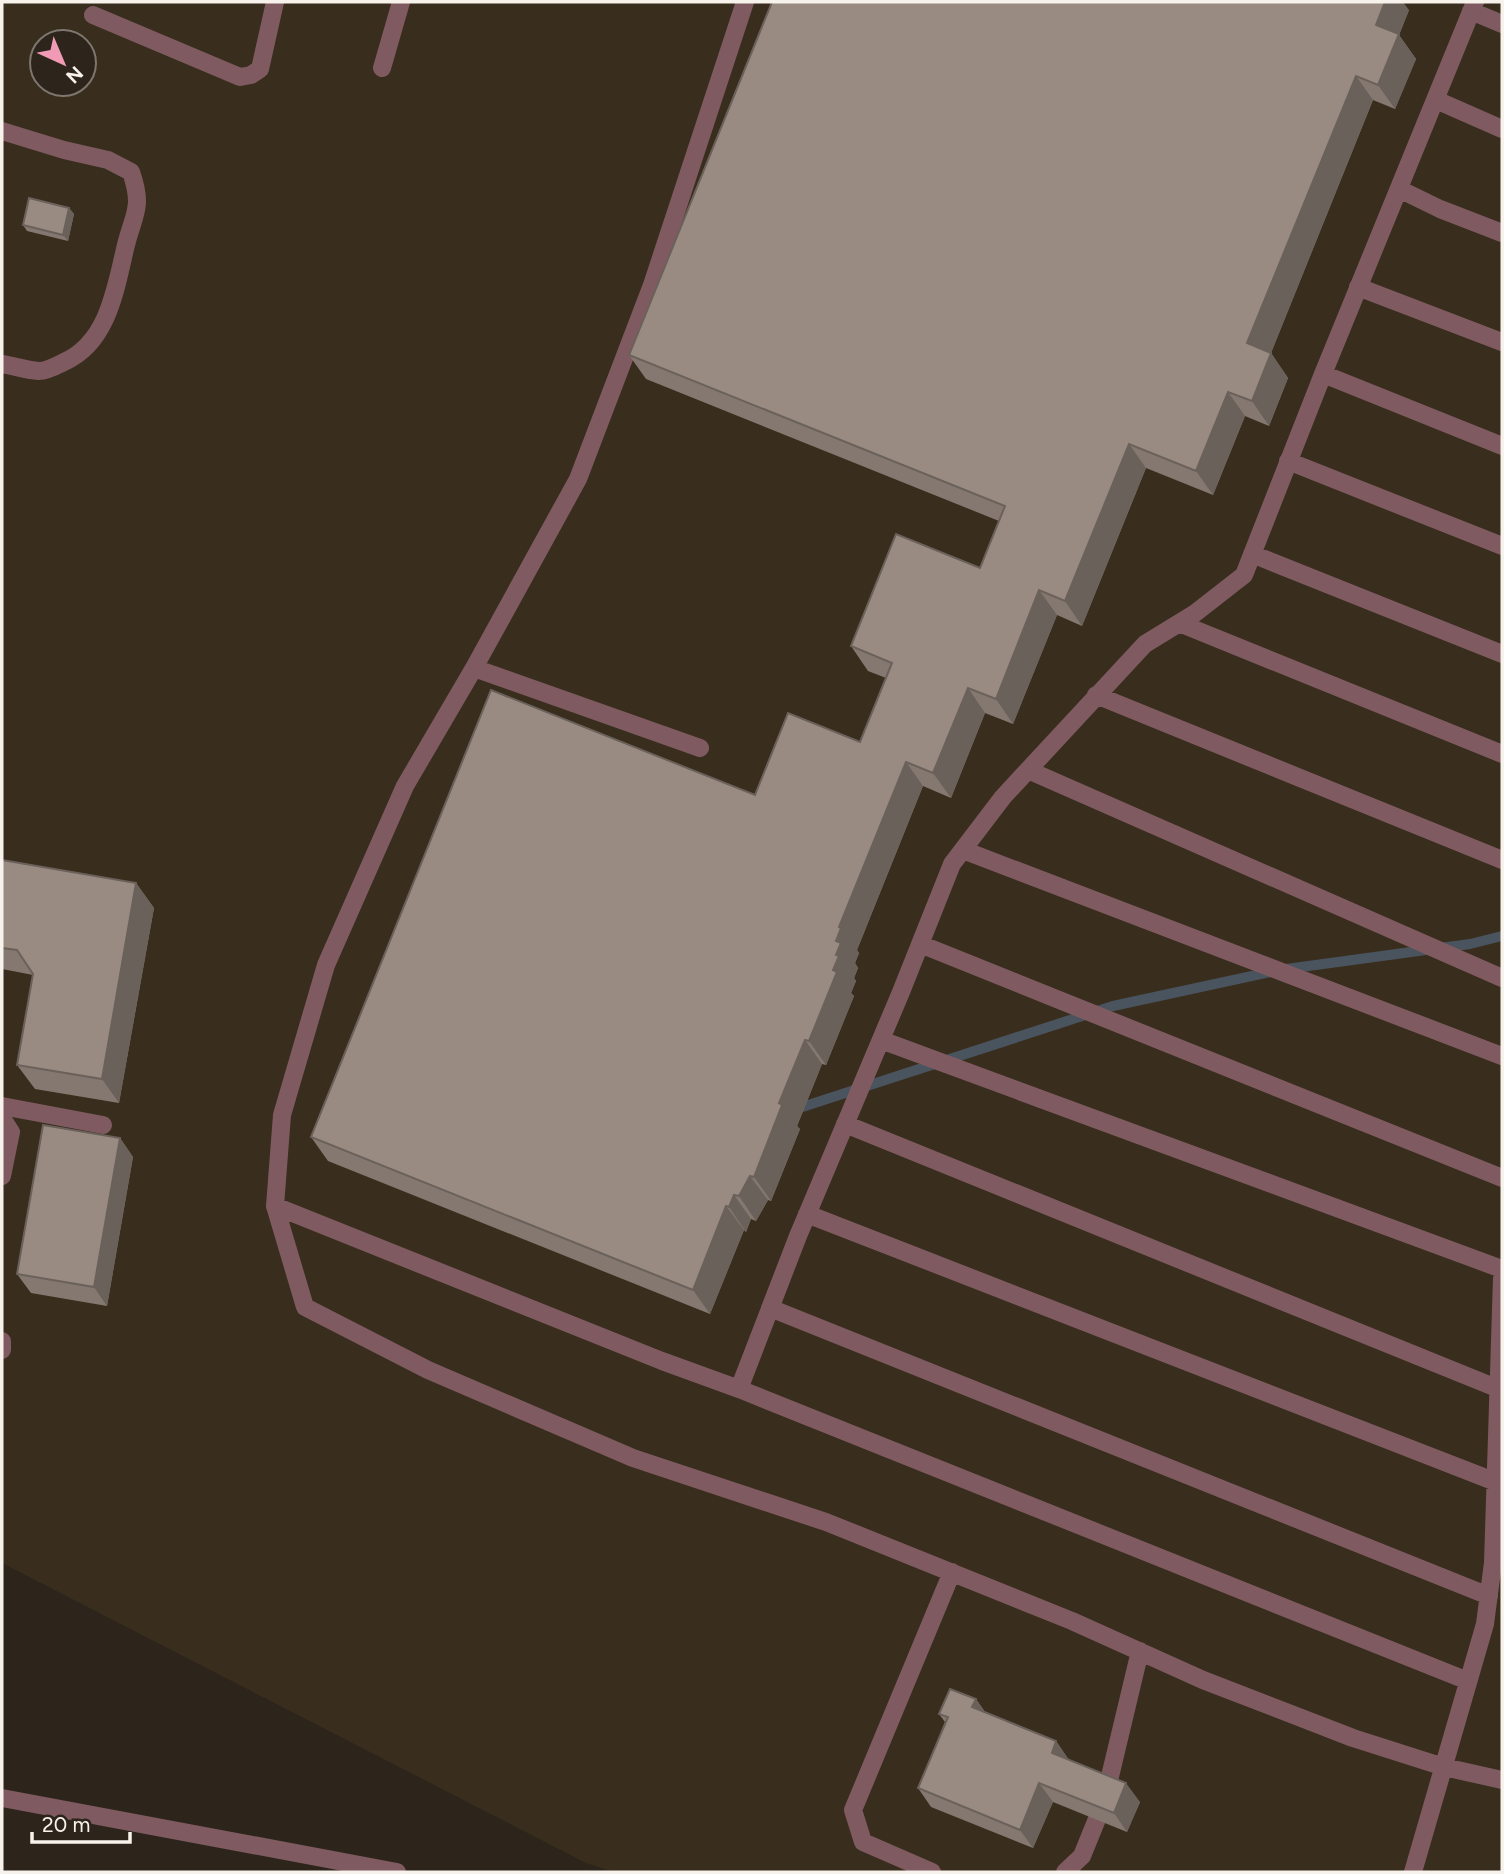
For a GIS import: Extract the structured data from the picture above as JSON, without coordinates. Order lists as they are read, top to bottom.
{
  "scale_bar": "20 m",
  "north": "bottom right"
}
